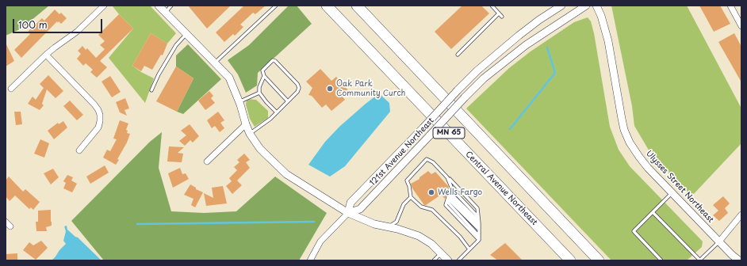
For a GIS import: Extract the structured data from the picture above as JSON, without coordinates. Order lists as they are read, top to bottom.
{
  "streets": {
    "highway": ["MN 65", "Central Avenue Northeast"],
    "street": ["121st Avenue Northeast", "Ulysses Street Northeast"]
  },
  "places": ["Oak Park Community Curch", "Wells Fargo"],
  "scale_bar": "100 m"
}
